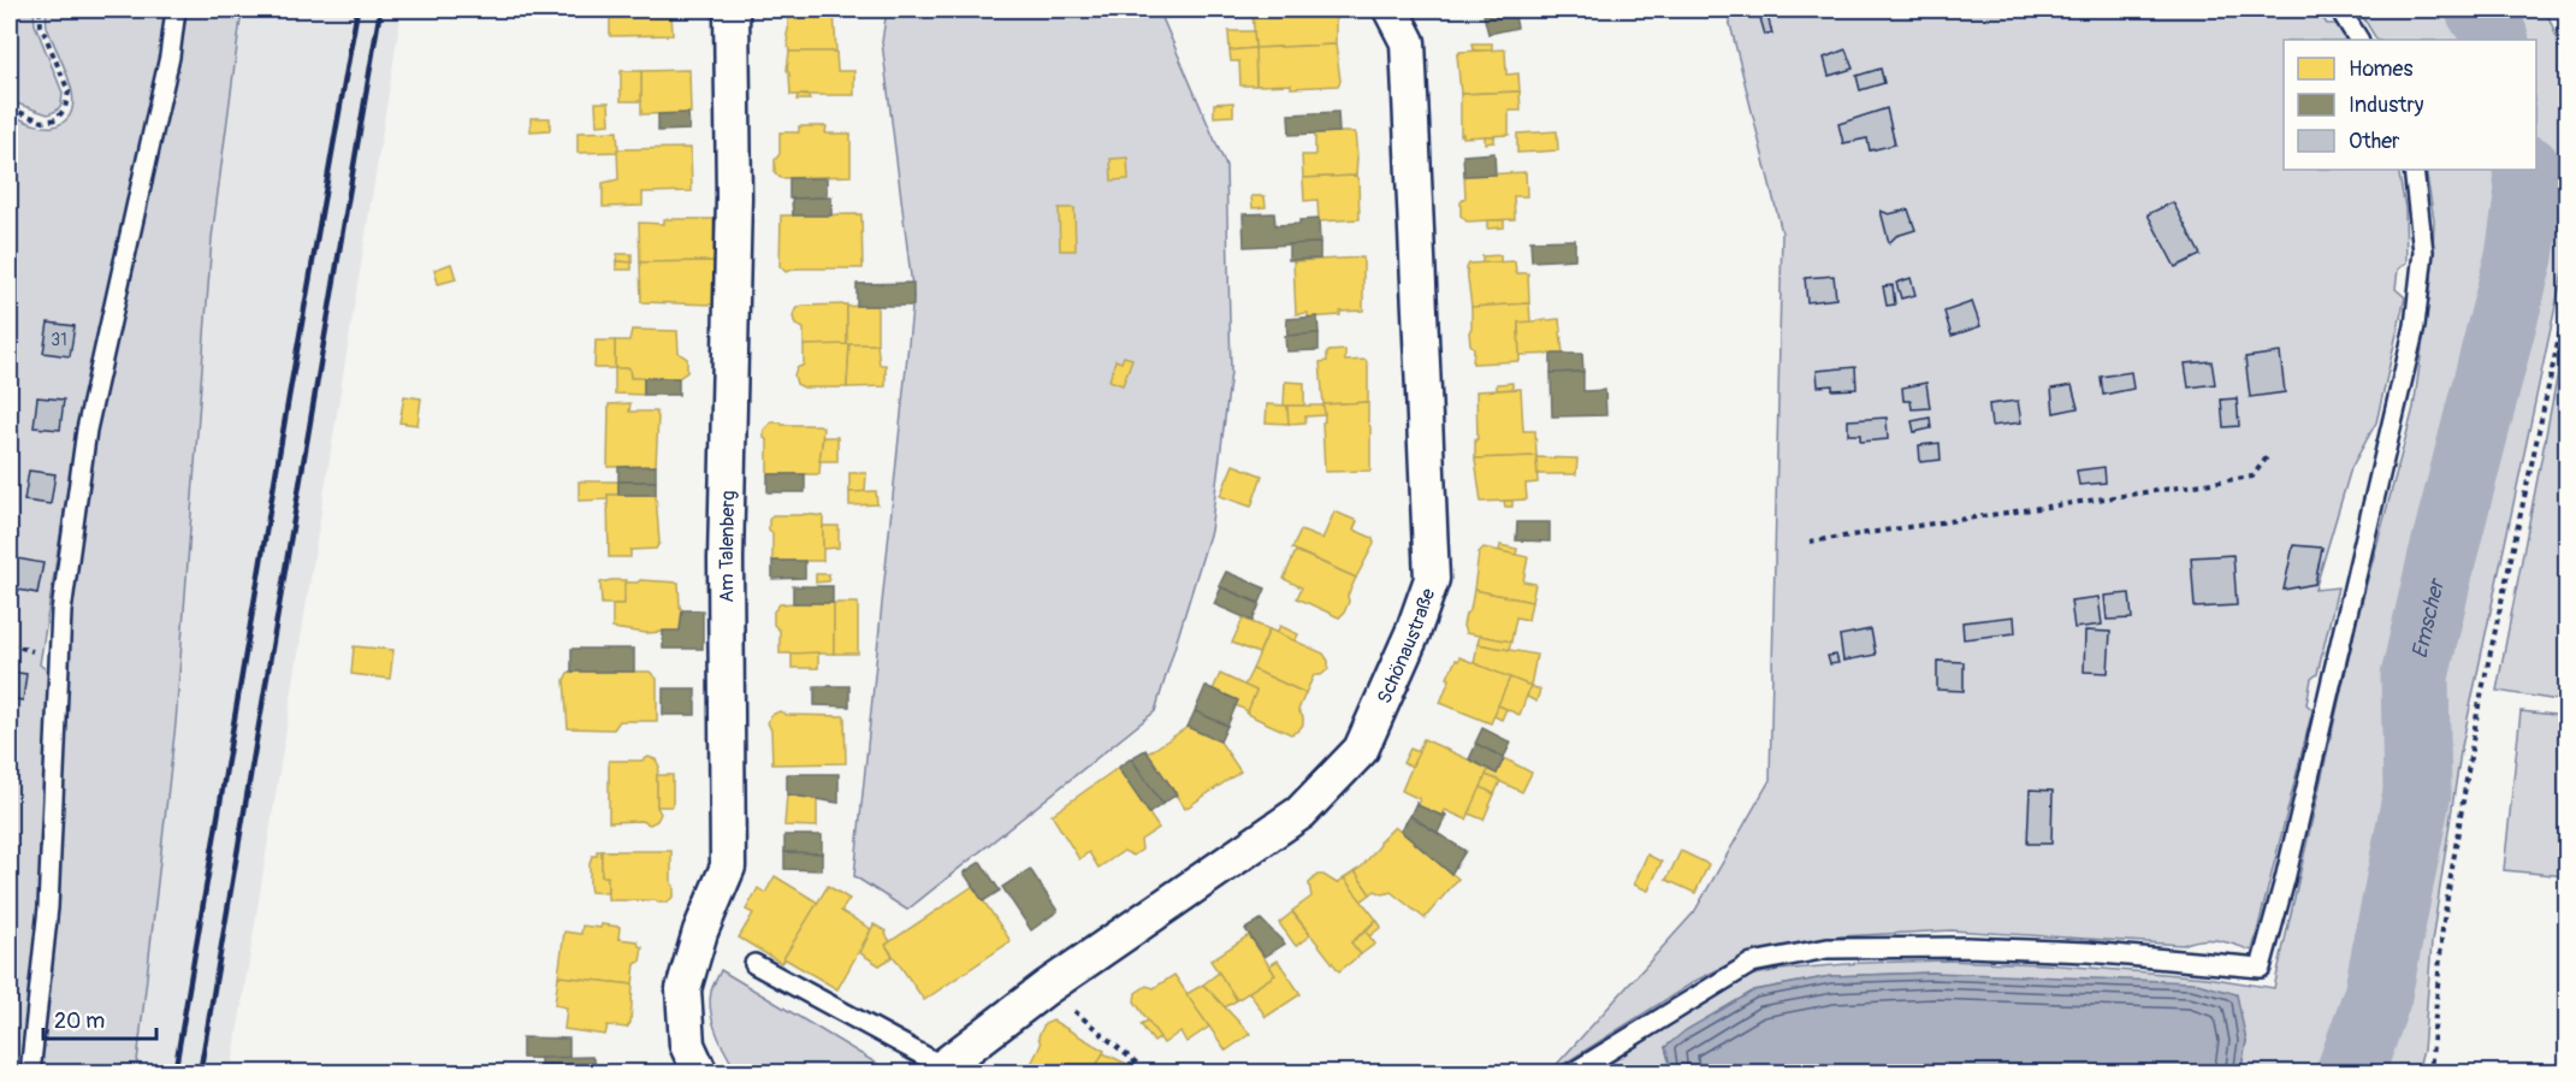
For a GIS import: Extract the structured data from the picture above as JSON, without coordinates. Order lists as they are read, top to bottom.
{
  "streets": {
    "street": ["Am Talenberg", "Schönaustraße"]
  },
  "water": ["Emscher"],
  "house_numbers": ["31"],
  "legend": ["Homes", "Industry", "Other"],
  "scale_bar": "20 m"
}
